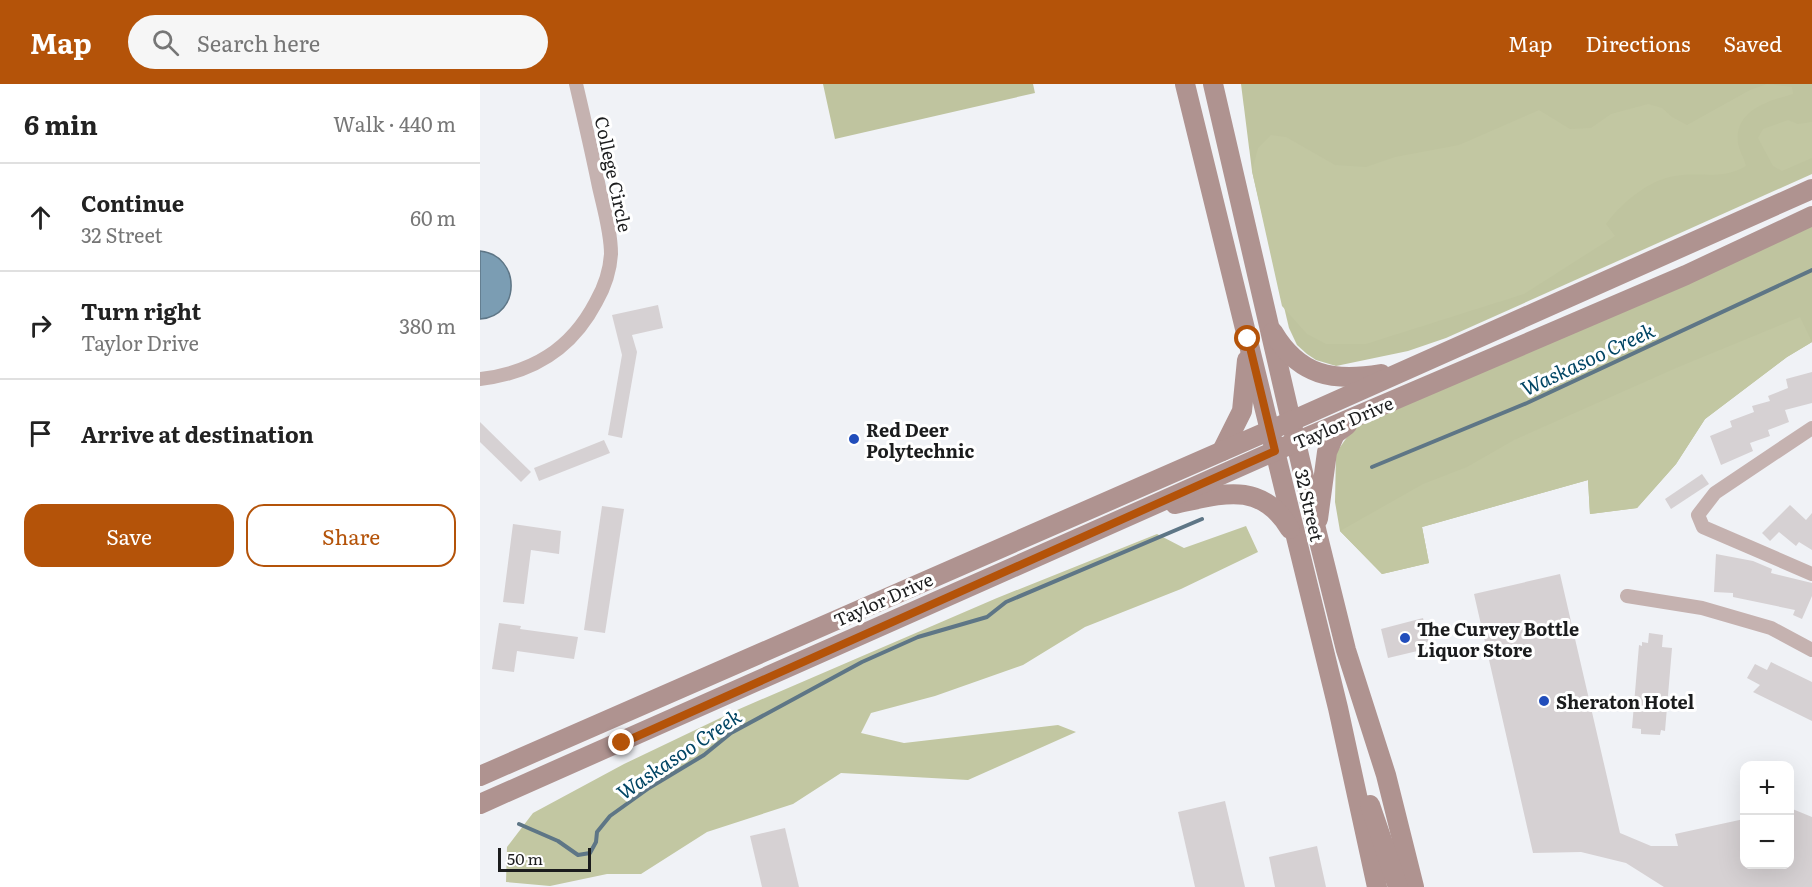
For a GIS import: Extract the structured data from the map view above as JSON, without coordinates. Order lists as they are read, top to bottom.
{
  "streets": {
    "main road": ["Taylor Drive", "32 Street"],
    "street": ["College Circle"]
  },
  "crossings": [
    ["Taylor Drive", "32 Street"]
  ],
  "water": ["Waskasoo Creek"],
  "places": ["Red Deer Polytechnic", "The Curvey Bottle Liquor Store", "Sheraton Hotel"],
  "scale_bar": "50 m",
  "page": {
    "header": "Map",
    "search": "Search here",
    "nav": ["Map", "Directions", "Saved"],
    "heading": ["6 min", "Walk · 440 m"],
    "list": [
      ["Continue", "32 Street", "60 m"],
      ["Turn right", "Taylor Drive", "380 m"],
      "Arrive at destination"
    ],
    "buttons": ["Save", "Share"],
    "map_buttons": ["+", "−"],
    "scale": "50 m"
  }
}
